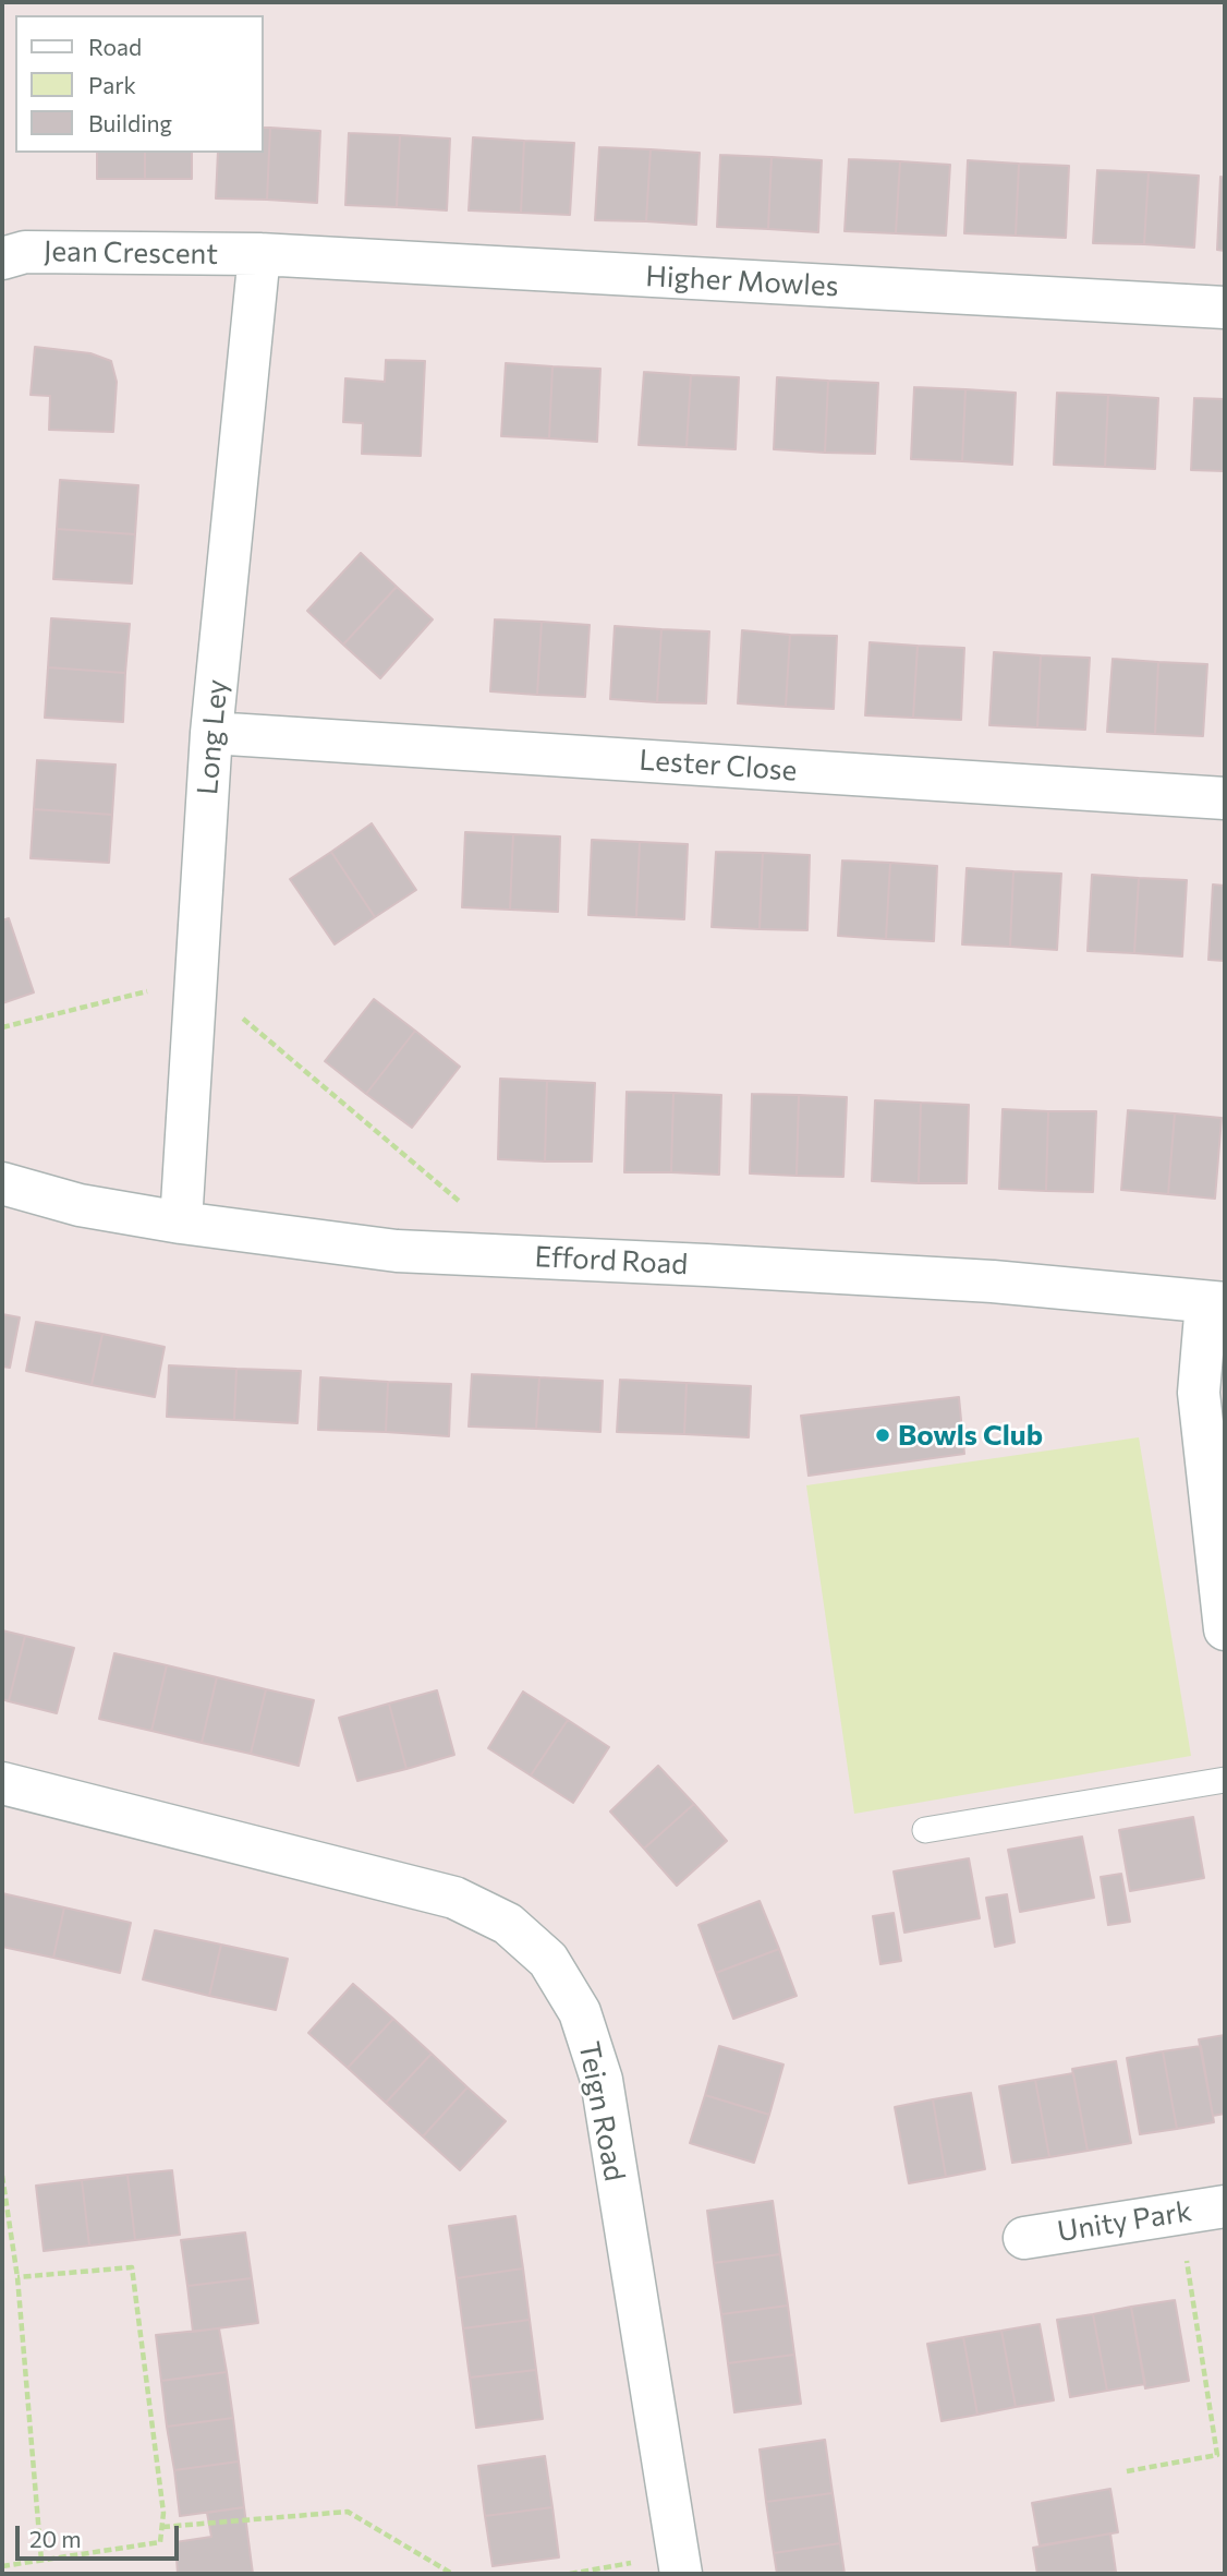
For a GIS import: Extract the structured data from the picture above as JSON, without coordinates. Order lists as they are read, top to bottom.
{
  "streets": {
    "street": [
      "Jean Crescent",
      "Higher Mowles",
      "Long Ley",
      "Lester Close",
      "Efford Road",
      "Teign Road",
      "Unity Park"
    ]
  },
  "crossings": [
    ["Jean Crescent", "Higher Mowles"],
    ["Jean Crescent", "Long Ley"],
    ["Higher Mowles", "Long Ley"],
    ["Long Ley", "Lester Close"],
    ["Long Ley", "Efford Road"]
  ],
  "places": ["Bowls Club"],
  "legend": ["Road", "Park", "Building"],
  "scale_bar": "20 m"
}
